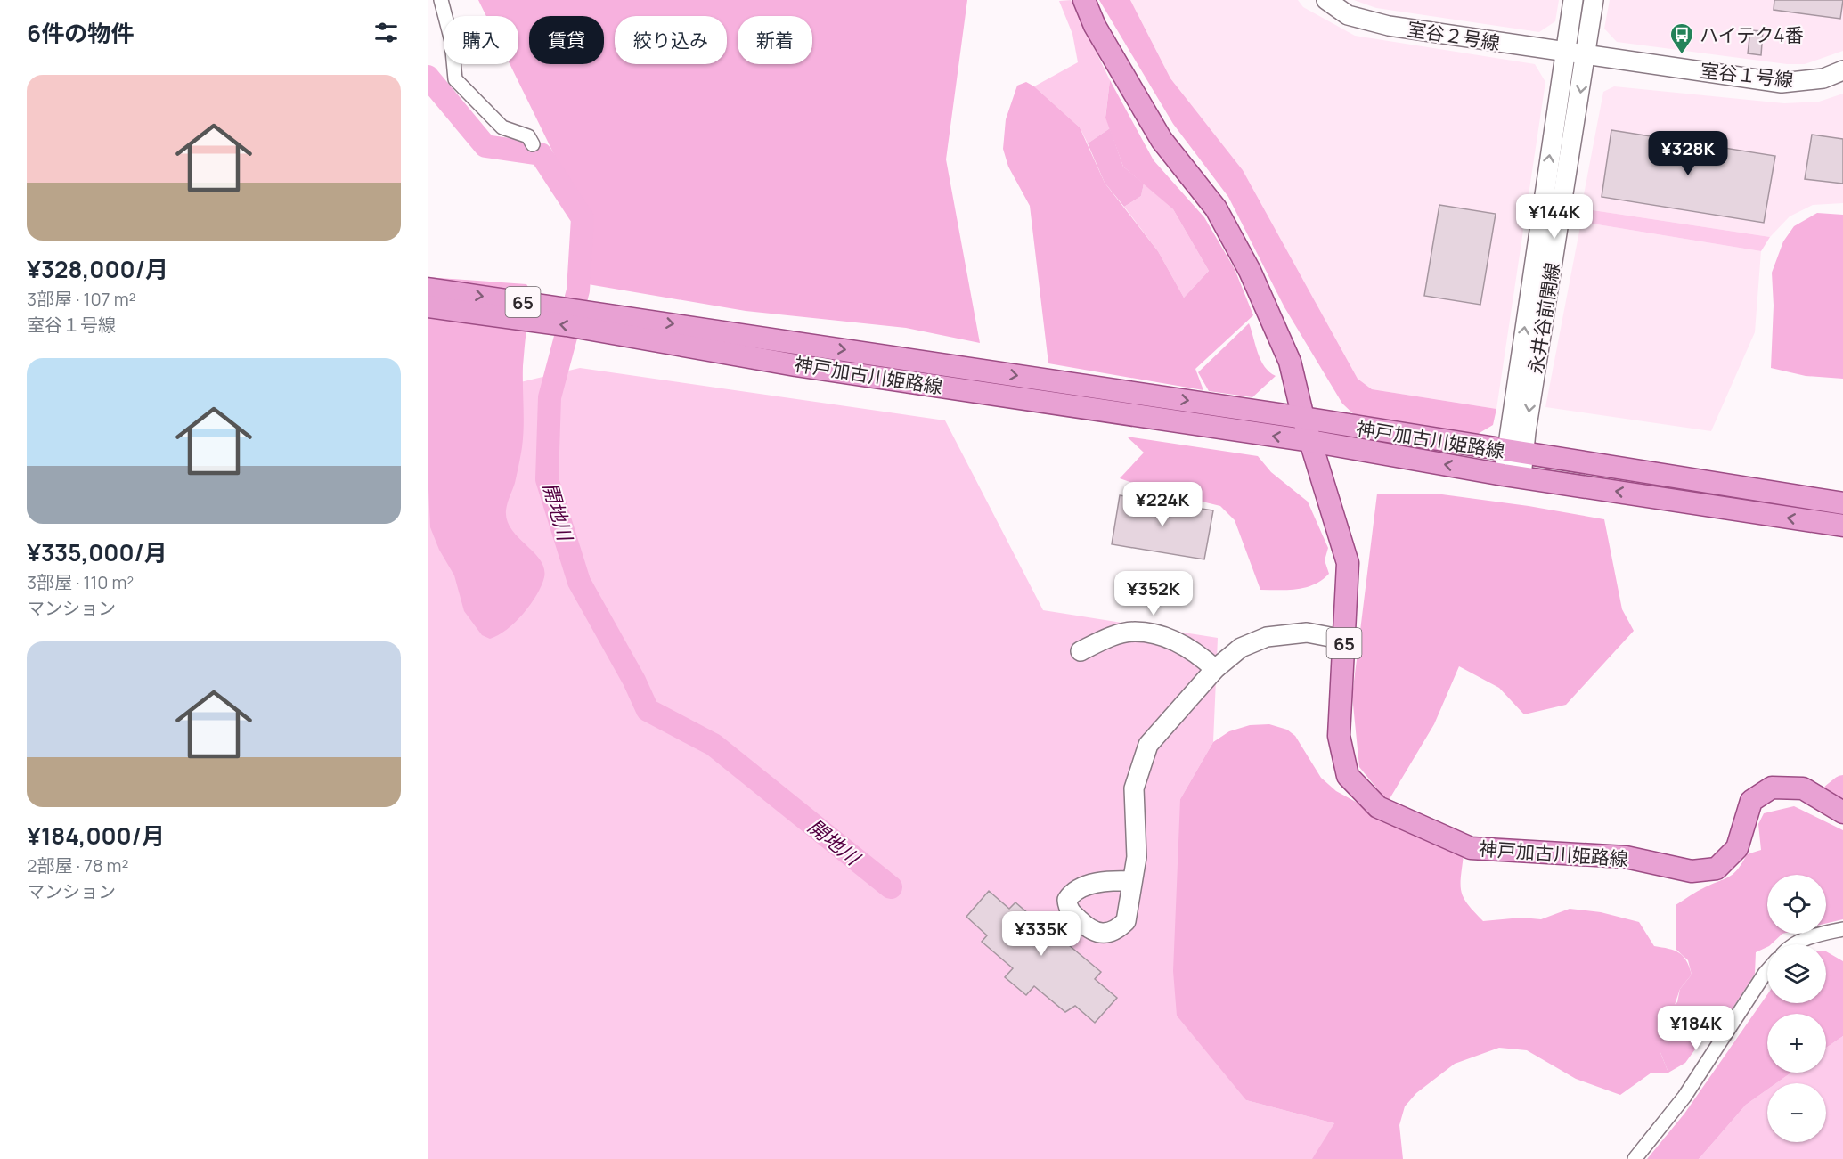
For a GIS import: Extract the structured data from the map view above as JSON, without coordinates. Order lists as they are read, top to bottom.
{
  "streets": {
    "main road": ["65", "神戸加古川姫路線"],
    "street": ["室谷２号線", "室谷１号線", "永井谷前開線"]
  },
  "crossings": [
    ["室谷２号線", "室谷１号線"],
    ["室谷２号線", "永井谷前開線"],
    ["室谷１号線", "永井谷前開線"],
    ["永井谷前開線", "神戸加古川姫路線"]
  ],
  "water": ["開地川"],
  "places": {
    "bus stop": ["ハイテク4番"]
  },
  "page": {
    "heading": "6件の物件",
    "chip": [
      "購入",
      "賃貸",
      "絞り込み",
      "新着"
    ],
    "list": [
      {
        "name": "¥328,000/月",
        "note": "3部屋 · 107 m² · 室谷１号線"
      },
      {
        "name": "¥335,000/月",
        "note": "3部屋 · 110 m² · マンション"
      },
      {
        "name": "¥184,000/月",
        "note": "2部屋 · 78 m² · マンション"
      }
    ],
    "price": [
      "¥328K",
      "¥144K",
      "¥224K",
      "¥352K",
      "¥335K",
      "¥184K"
    ],
    "map_buttons": ["+", "−"]
  }
}
